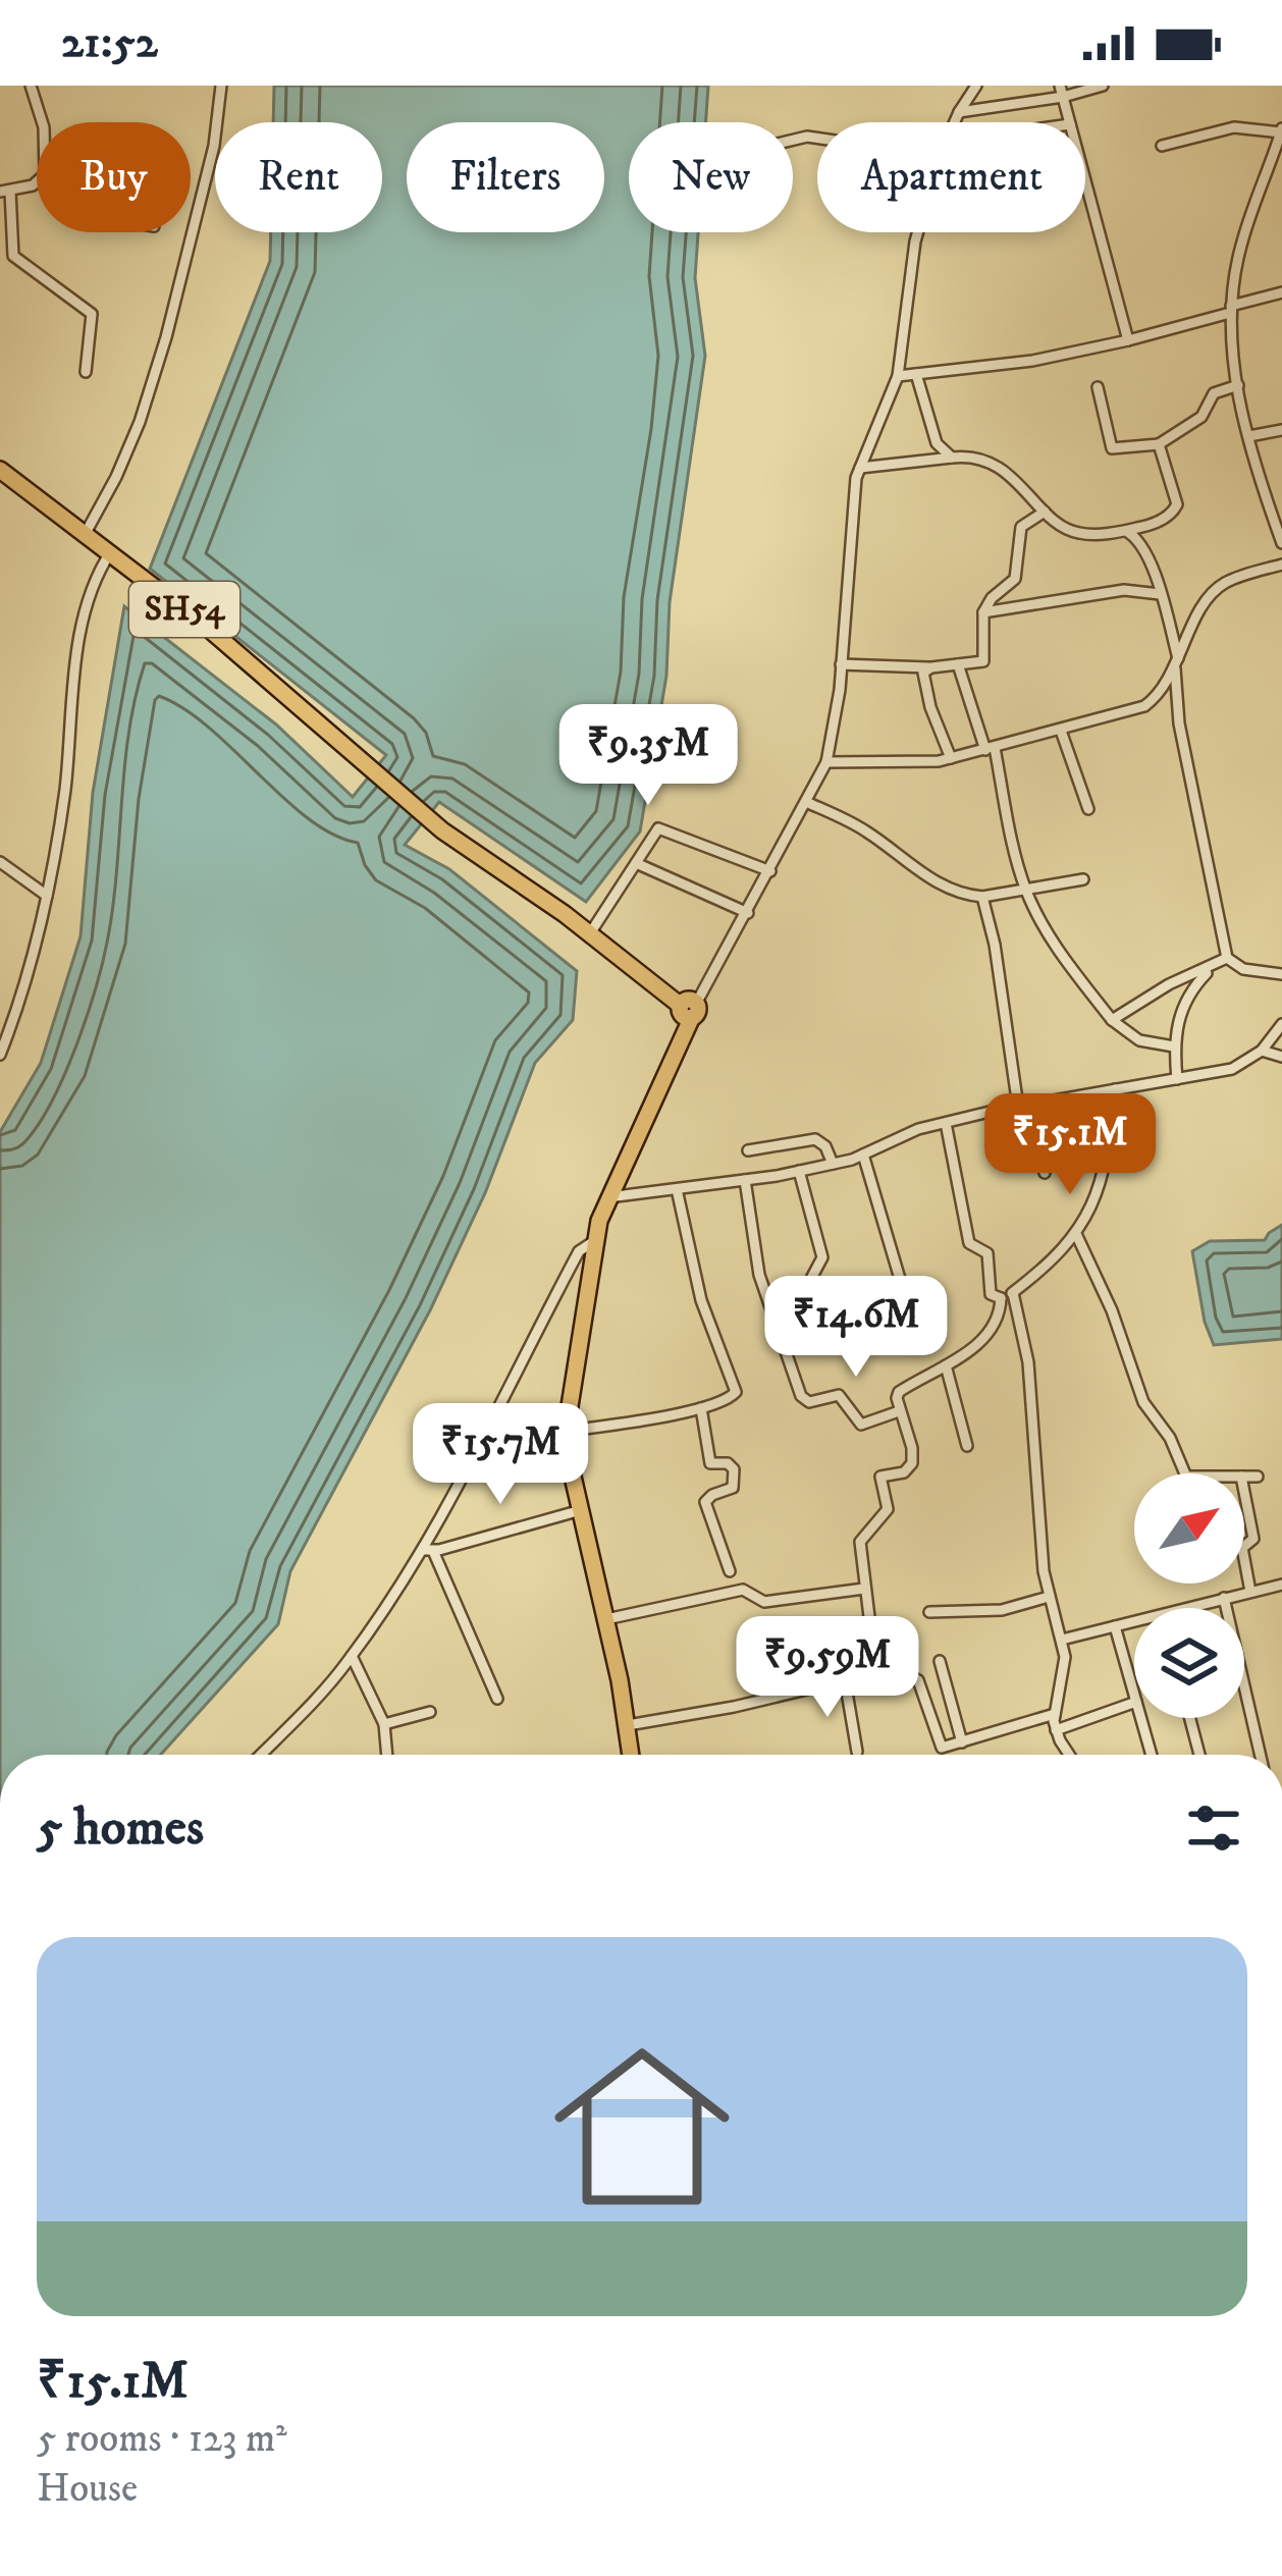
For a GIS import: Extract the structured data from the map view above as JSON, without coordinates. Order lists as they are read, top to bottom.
{
  "streets": {
    "main road": ["SH54"]
  },
  "north": "top right",
  "page": {
    "status": "21:52",
    "chip": [
      "Buy",
      "Rent",
      "Filters",
      "New",
      "Apartment"
    ],
    "price": [
      "₹9.35M",
      "₹15.1M",
      "₹14.6M",
      "₹15.7M",
      "₹9.59M"
    ],
    "heading": "5 homes",
    "list": [
      {
        "name": "₹15.1M",
        "note": "5 rooms · 123 m² · House"
      }
    ]
  }
}
